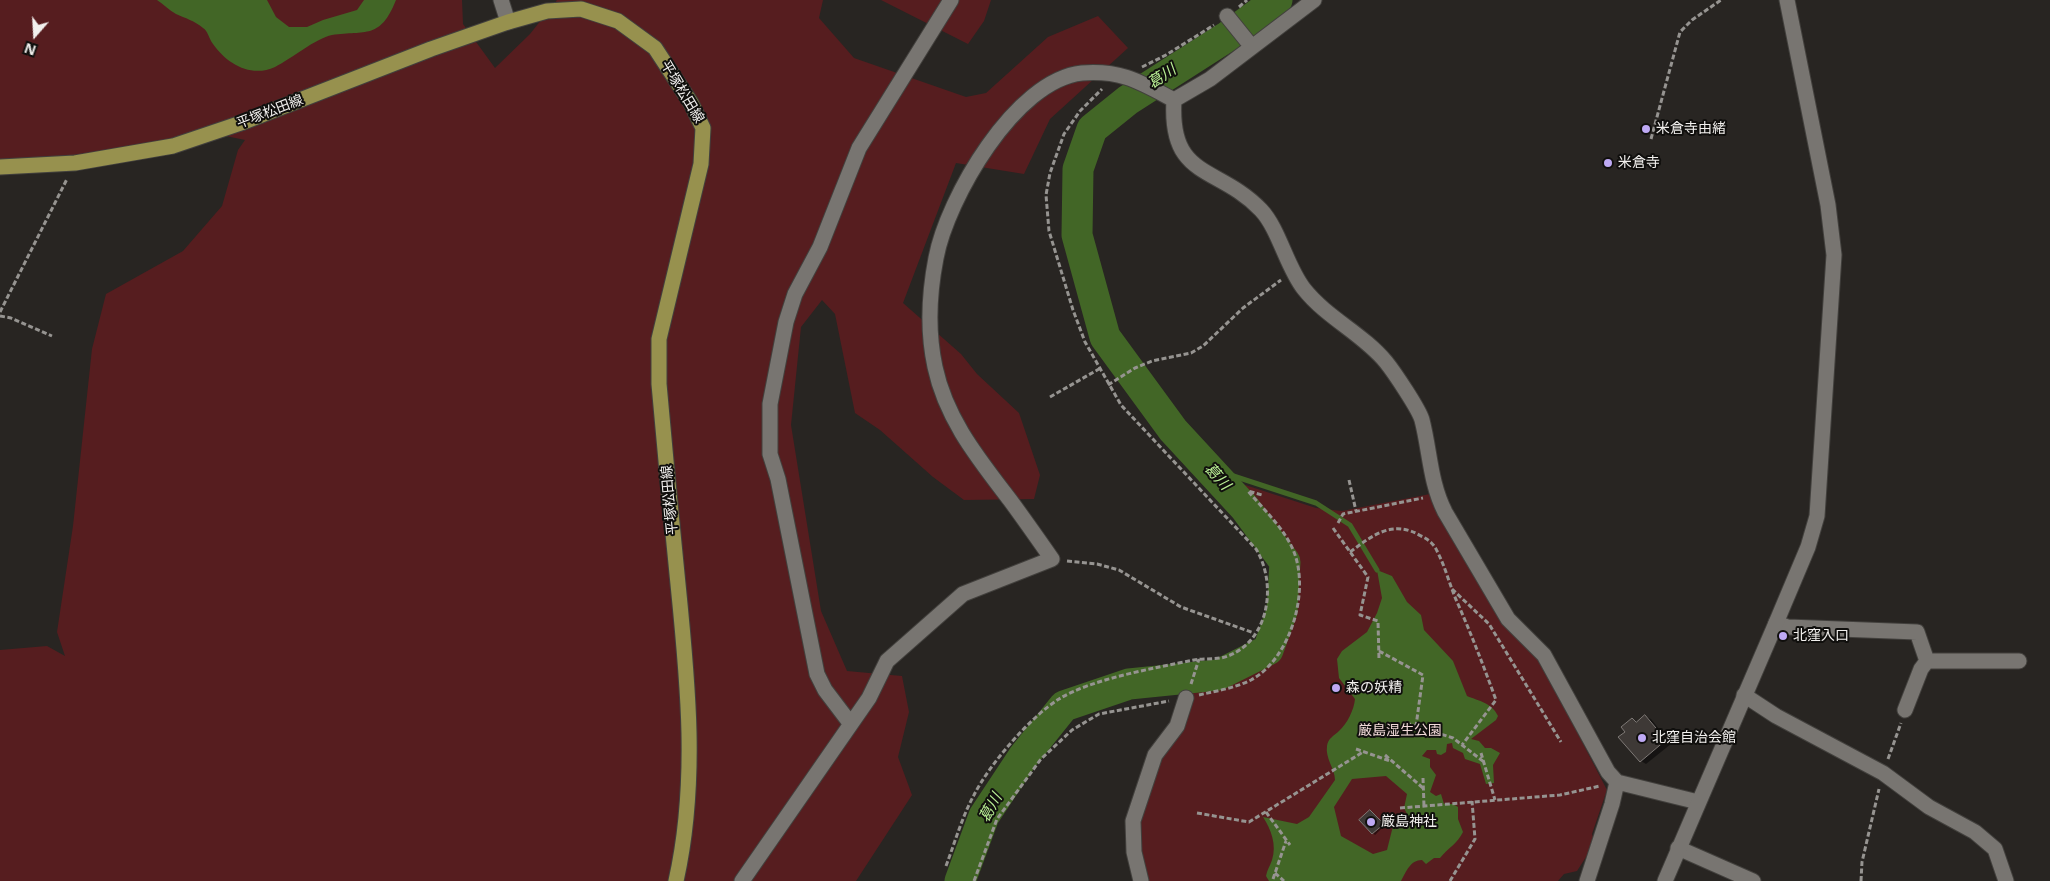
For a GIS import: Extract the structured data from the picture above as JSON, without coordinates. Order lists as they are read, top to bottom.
{
  "streets": {
    "main road": ["平塚松田線"]
  },
  "water": ["葛川"],
  "parks": ["厳島湿生公園"],
  "places": [
    "米倉寺由緒",
    "米倉寺",
    "北窪入口",
    "森の妖精",
    "北窪自治会館",
    "厳島神社"
  ],
  "north": "bottom"
}
